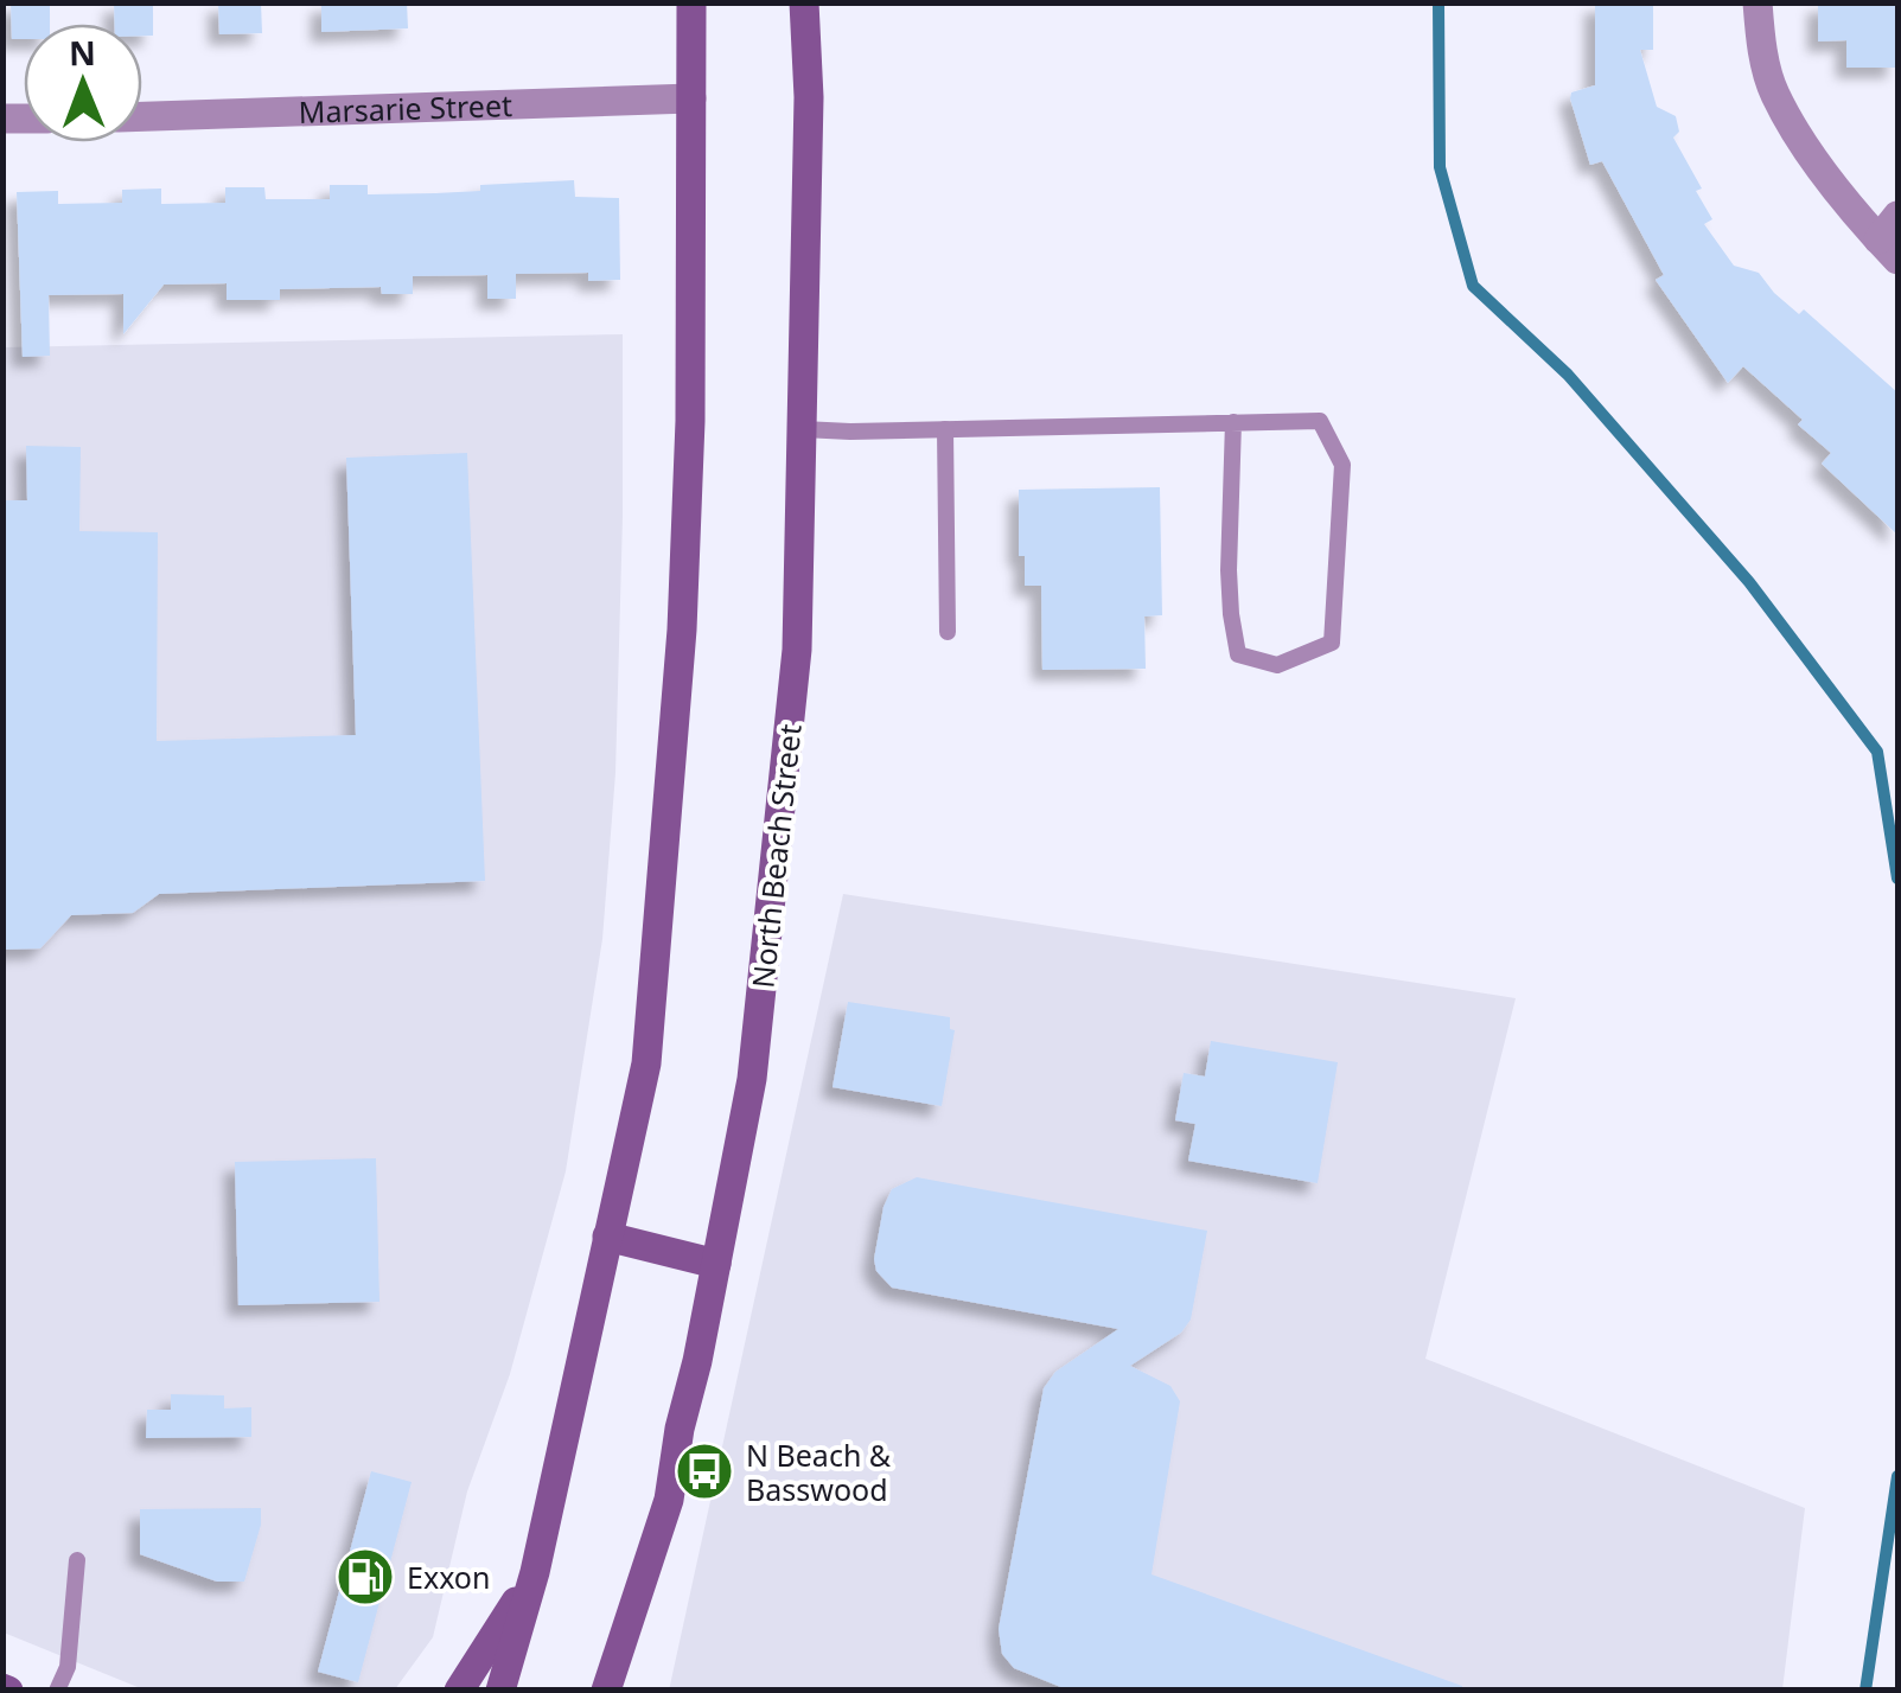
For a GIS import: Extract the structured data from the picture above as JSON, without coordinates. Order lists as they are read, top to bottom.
{
  "streets": {
    "main road": ["North Beach Street"],
    "street": ["Marsarie Street"]
  },
  "places": {
    "bus stop": ["N Beach & Basswood"],
    "fuel station": ["Exxon"]
  },
  "north": "top"
}
